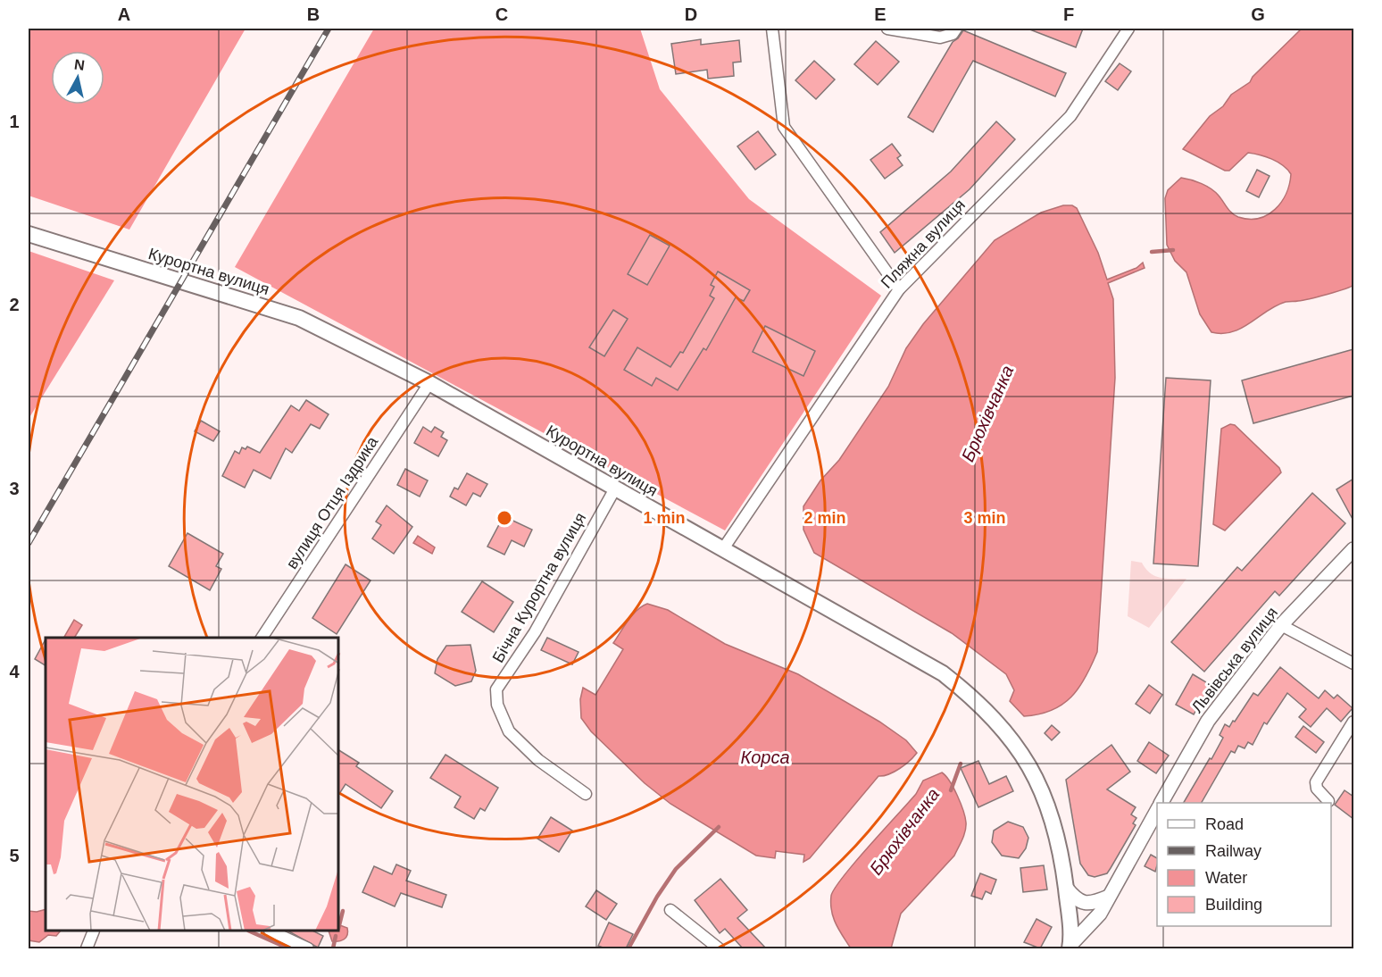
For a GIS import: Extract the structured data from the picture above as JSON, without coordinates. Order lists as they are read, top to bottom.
{
  "streets": {
    "main road": ["Курортна вулиця"],
    "street": [
      "Пляжна вулиця",
      "вулиця Отця Іздрика",
      "Бічна Курортна вулиця",
      "Львівська вулиця"
    ]
  },
  "crossings": [
    ["Пляжна вулиця", "Курортна вулиця"],
    ["Курортна вулиця", "вулиця Отця Іздрика"],
    ["Курортна вулиця", "Бічна Курортна вулиця"],
    ["Курортна вулиця", "Львівська вулиця"]
  ],
  "water": ["Брюхівчанка", "Корса"],
  "legend": [
    "Road",
    "Railway",
    "Water",
    "Building"
  ],
  "north": "top",
  "grid": {
    "columns": [
      "A",
      "B",
      "C",
      "D",
      "E",
      "F",
      "G"
    ],
    "rows": [
      "1",
      "2",
      "3",
      "4",
      "5"
    ]
  },
  "rings": ["1 min", "2 min", "3 min"]
}
